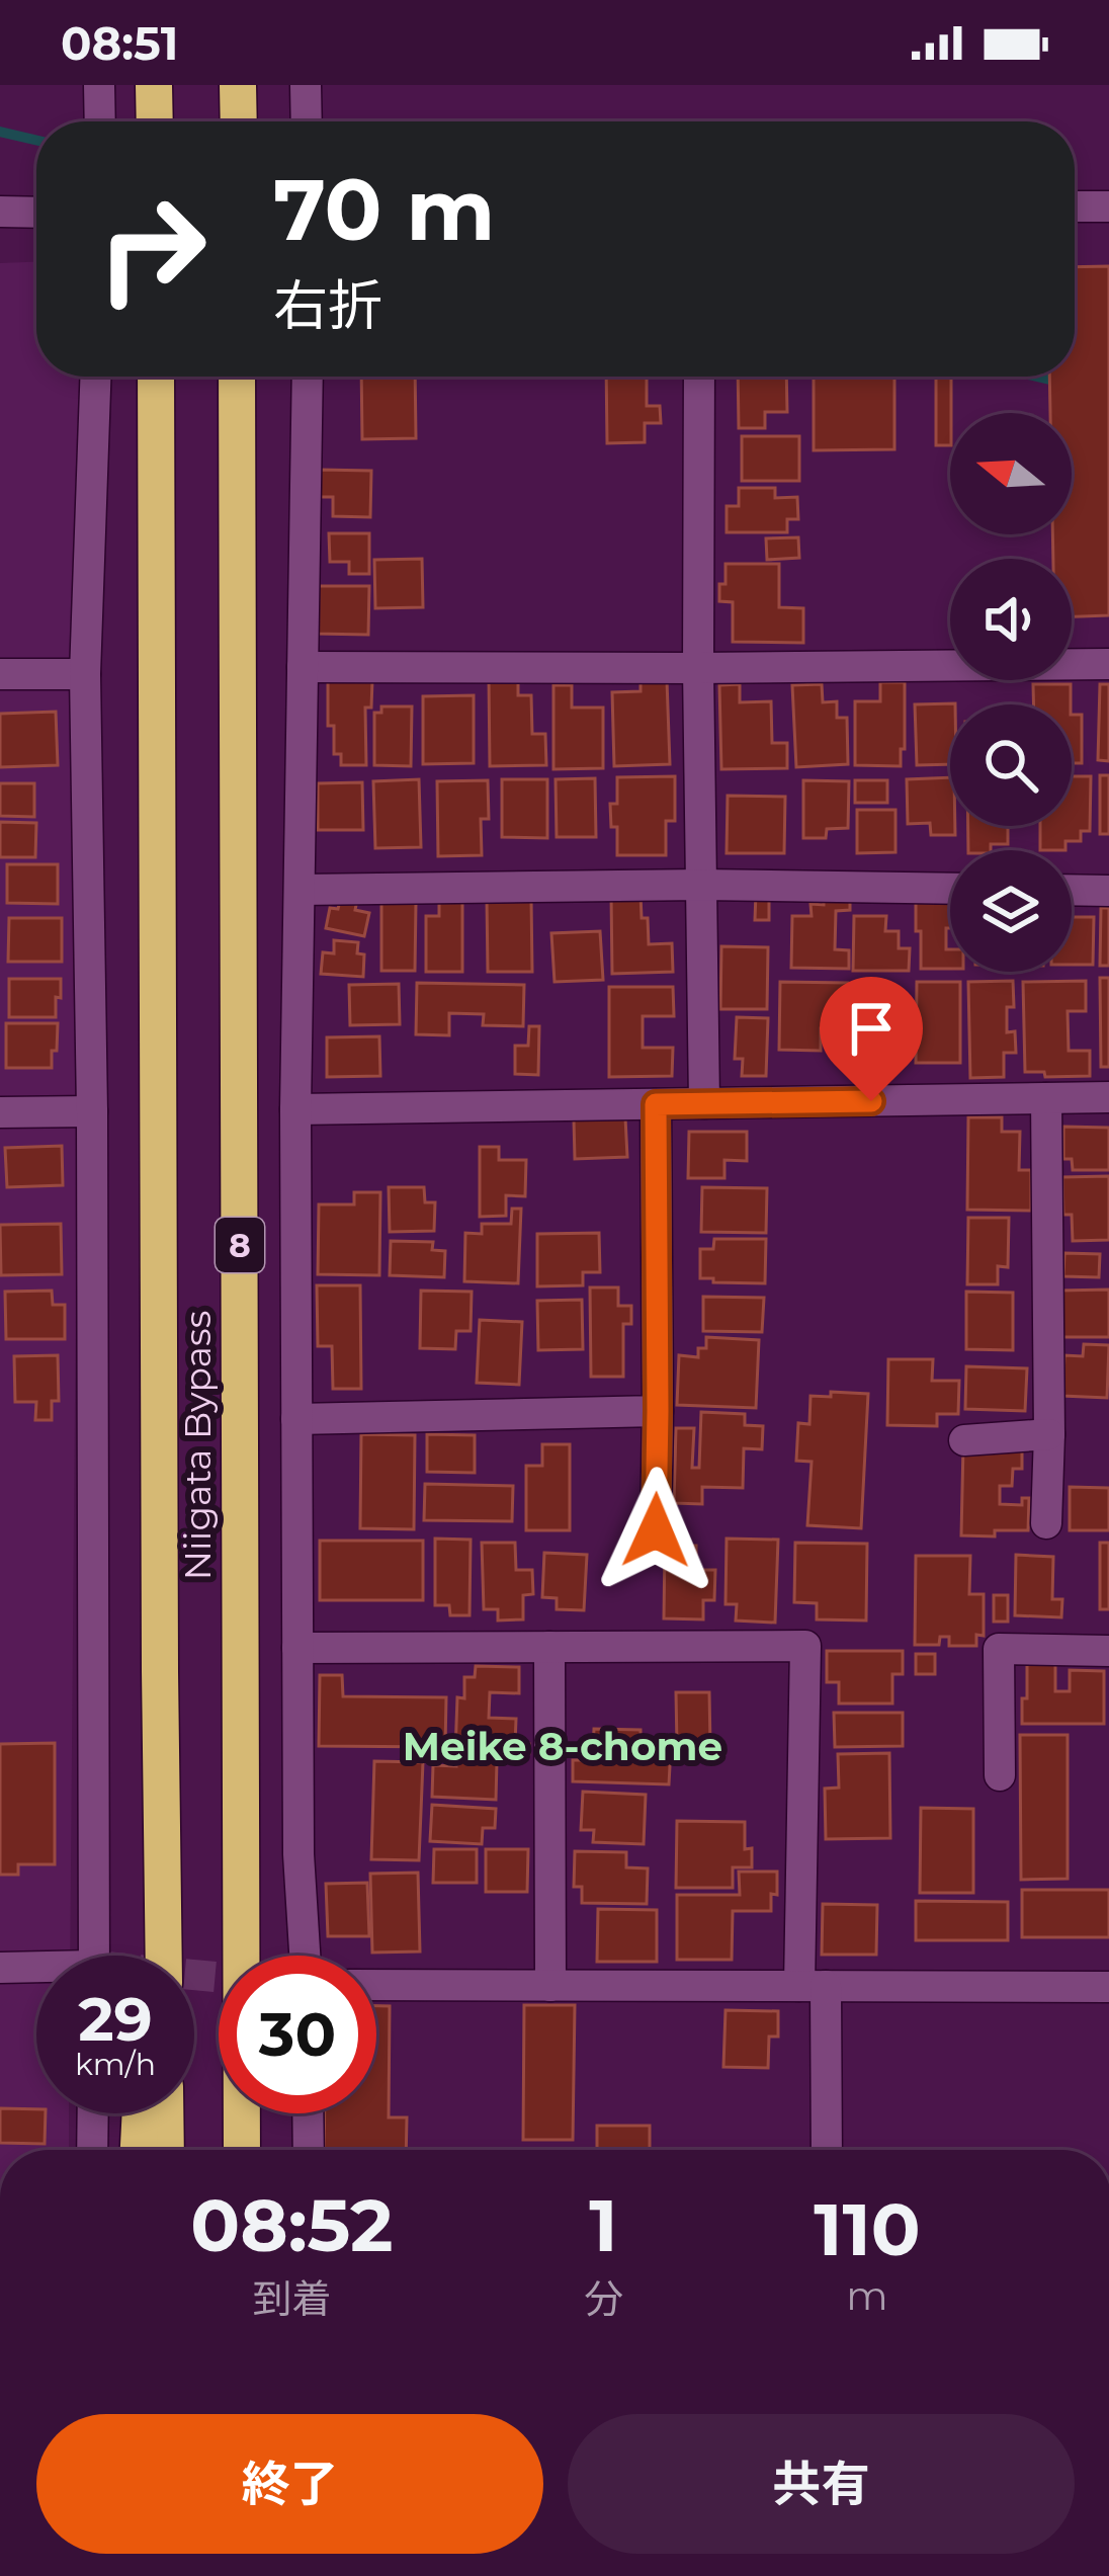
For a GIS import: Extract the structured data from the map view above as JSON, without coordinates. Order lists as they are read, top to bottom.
{
  "streets": {
    "highway": ["8", "Niigata Bypass"]
  },
  "districts": ["Meike 8-chome"],
  "north": "left",
  "page": {
    "status": "08:51",
    "turn": ["70 m", "右折"],
    "speed": "29 km/h",
    "limit": "30",
    "eta": [
      "08:52",
      "到着",
      "1",
      "分",
      "110",
      "m"
    ],
    "buttons": ["終了", "共有"]
  }
}
